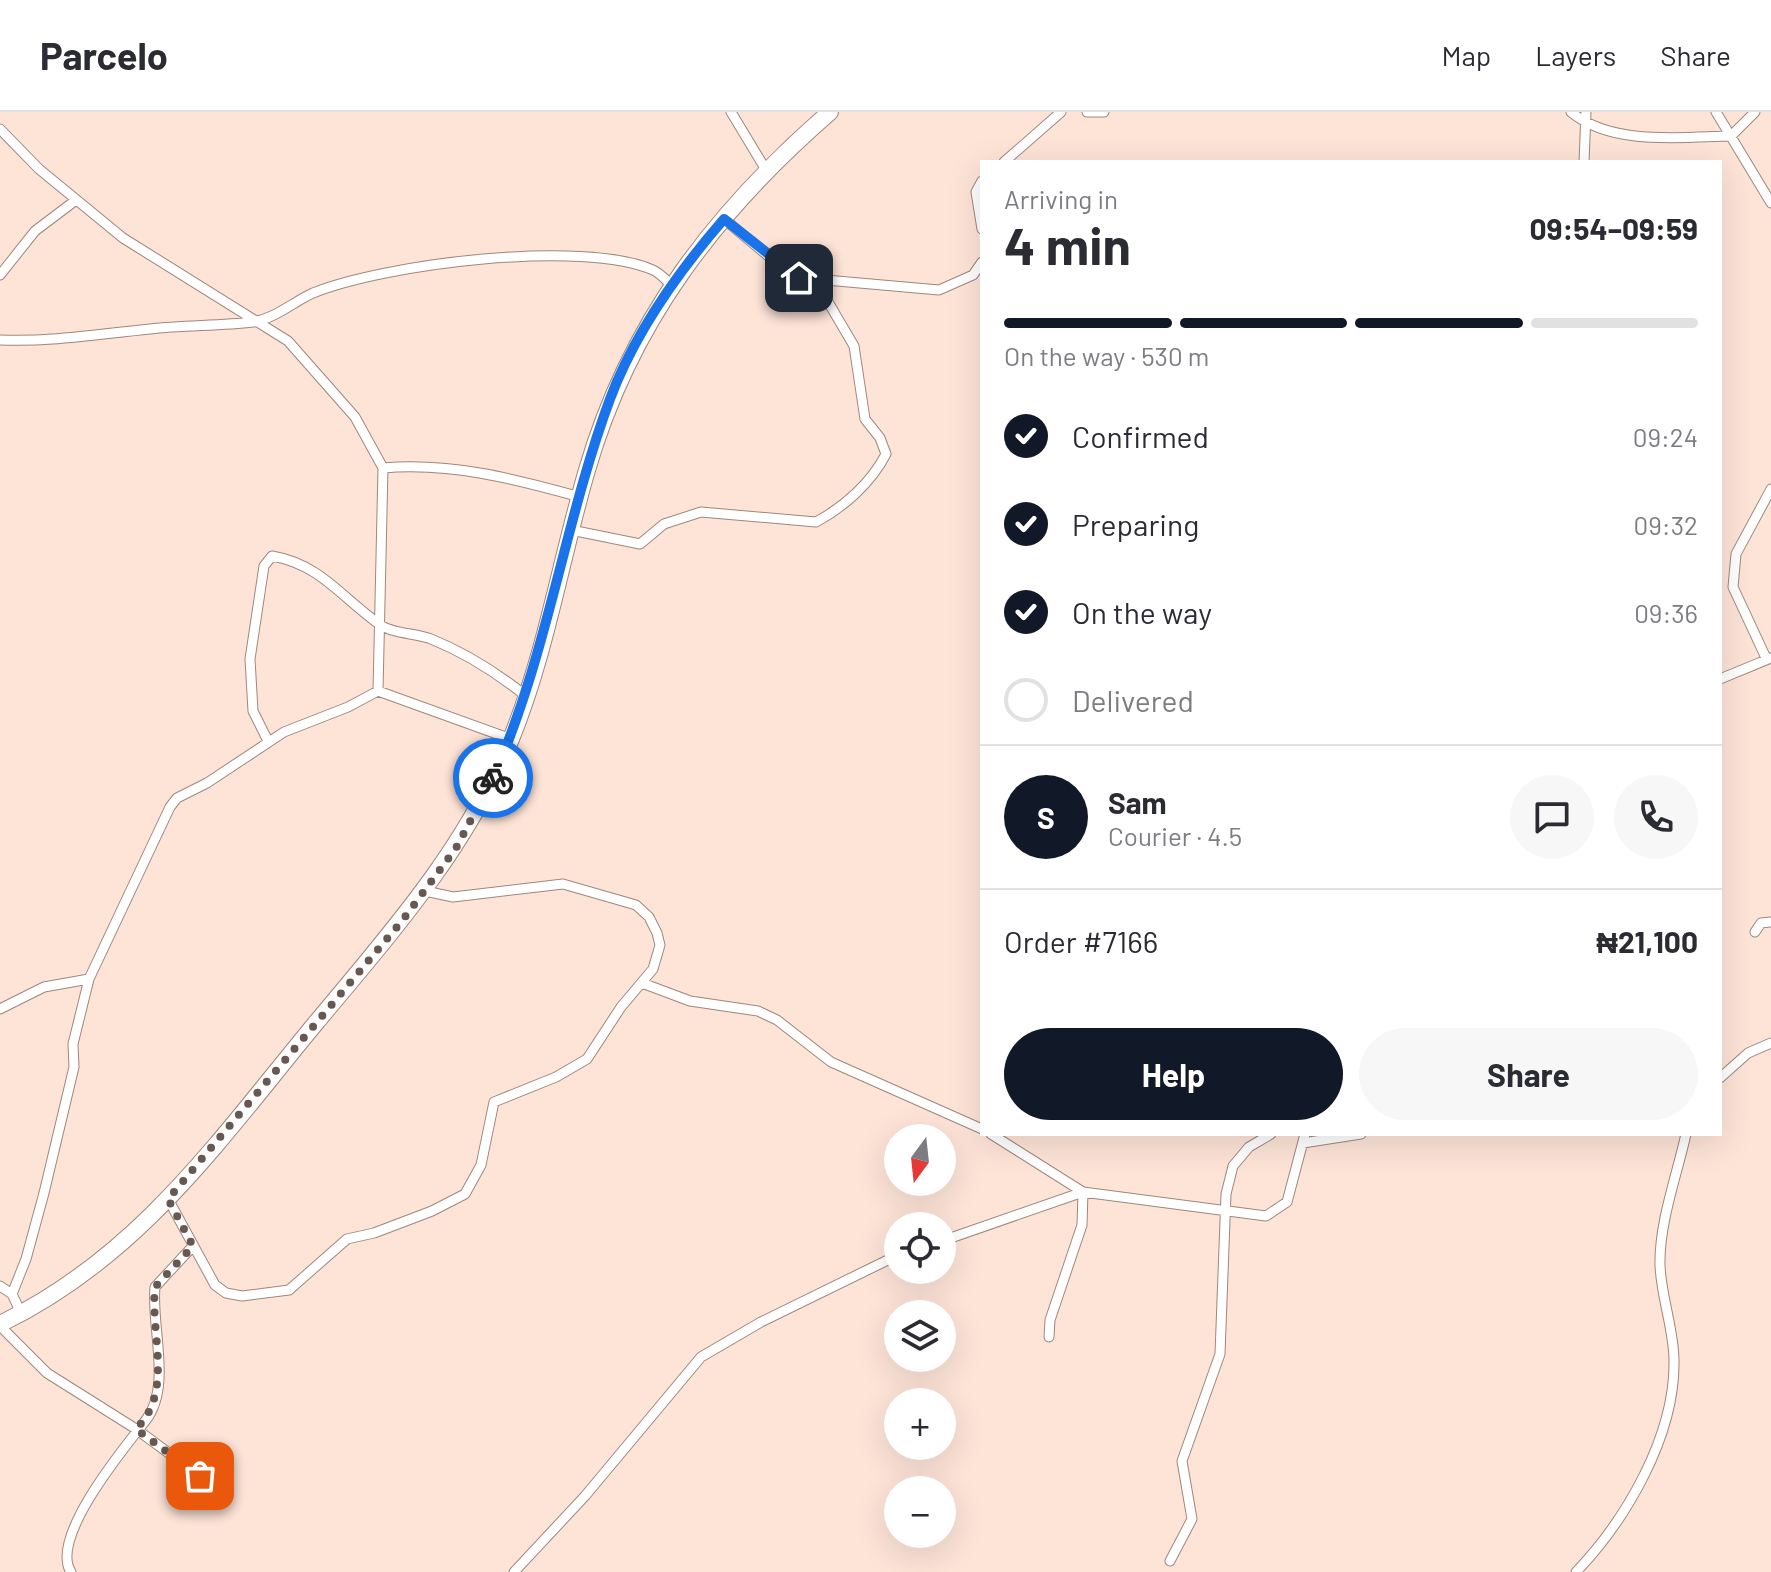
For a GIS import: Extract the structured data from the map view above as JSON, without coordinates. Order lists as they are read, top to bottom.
{
  "north": "bottom",
  "page": {
    "header": "Parcelo",
    "nav": ["Map", "Layers", "Share"],
    "heading": ["4 min", "Arriving in", "09:54–09:59"],
    "panel": [
      "Sam",
      "Courier · 4.5",
      "Order #7166",
      "₦21,100"
    ],
    "bar": "On the way · 530 m",
    "list": [
      ["Confirmed", "09:24"],
      ["Preparing", "09:32"],
      ["On the way", "09:36"],
      "Delivered"
    ],
    "round": "S",
    "buttons": ["Help", "Share"],
    "map_buttons": ["+", "−"]
  }
}
